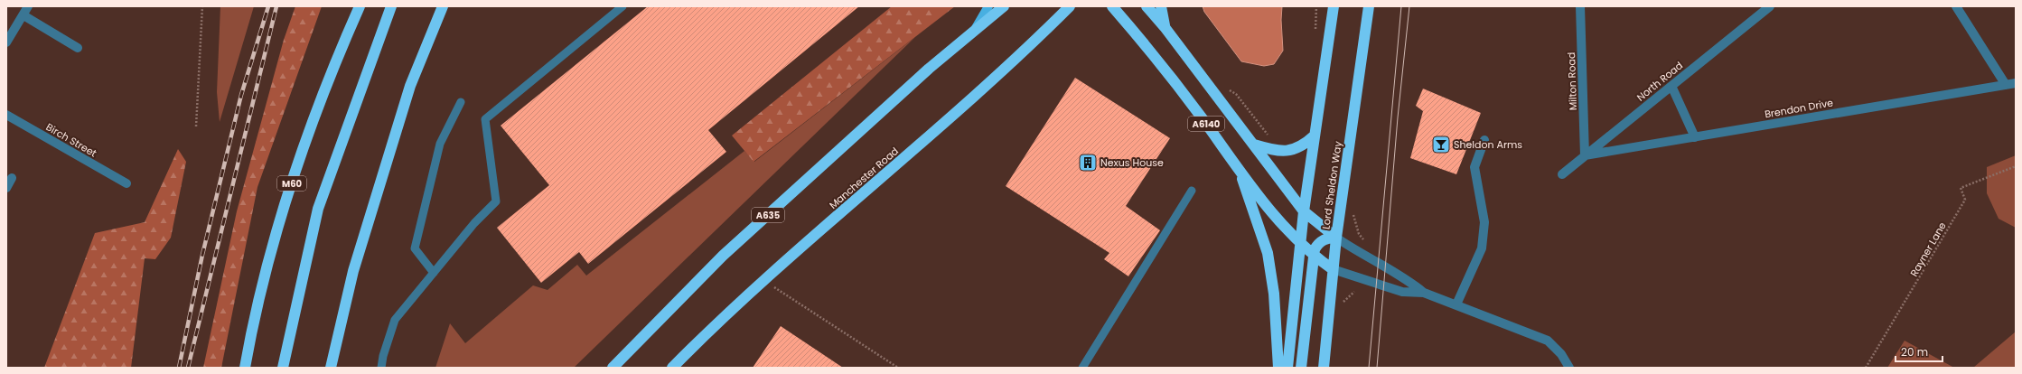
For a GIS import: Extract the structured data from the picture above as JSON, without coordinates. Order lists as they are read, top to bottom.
{
  "streets": {
    "highway": [
      "A6140",
      "Manchester Road",
      "M60",
      "Lord Sheldon Way",
      "A635"
    ],
    "street": [
      "Milton Road",
      "North Road",
      "Brendon Drive",
      "Birch Street"
    ],
    "path": ["Rayner Lane"]
  },
  "crossings": [
    ["Milton Road", "North Road"],
    ["Milton Road", "Brendon Drive"],
    ["North Road", "Brendon Drive"],
    ["A6140", "Lord Sheldon Way"]
  ],
  "places": {
    "bar": ["Sheldon Arms"],
    "building": ["Nexus House"]
  },
  "scale_bar": "20 m"
}
